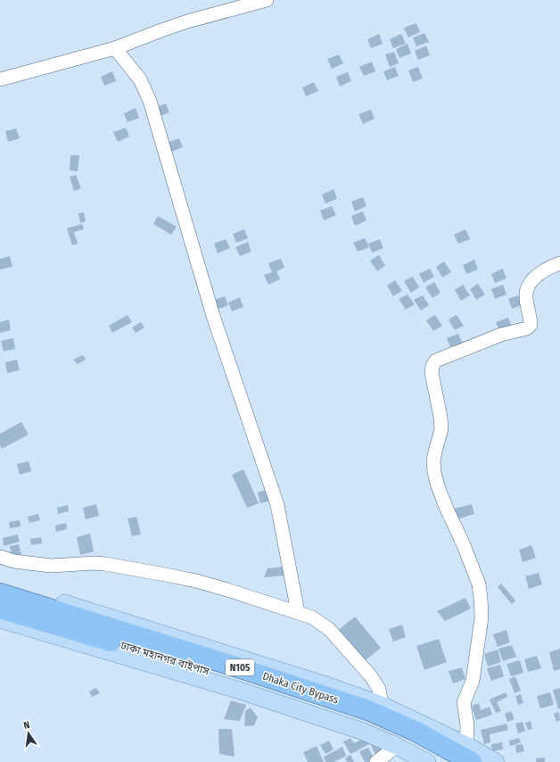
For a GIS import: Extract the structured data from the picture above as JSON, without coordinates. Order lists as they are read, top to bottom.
{
  "streets": {
    "highway": ["ঢাকা মহানগর বাইপাস", "N105", "Dhaka City Bypass"]
  },
  "north": "top"
}
